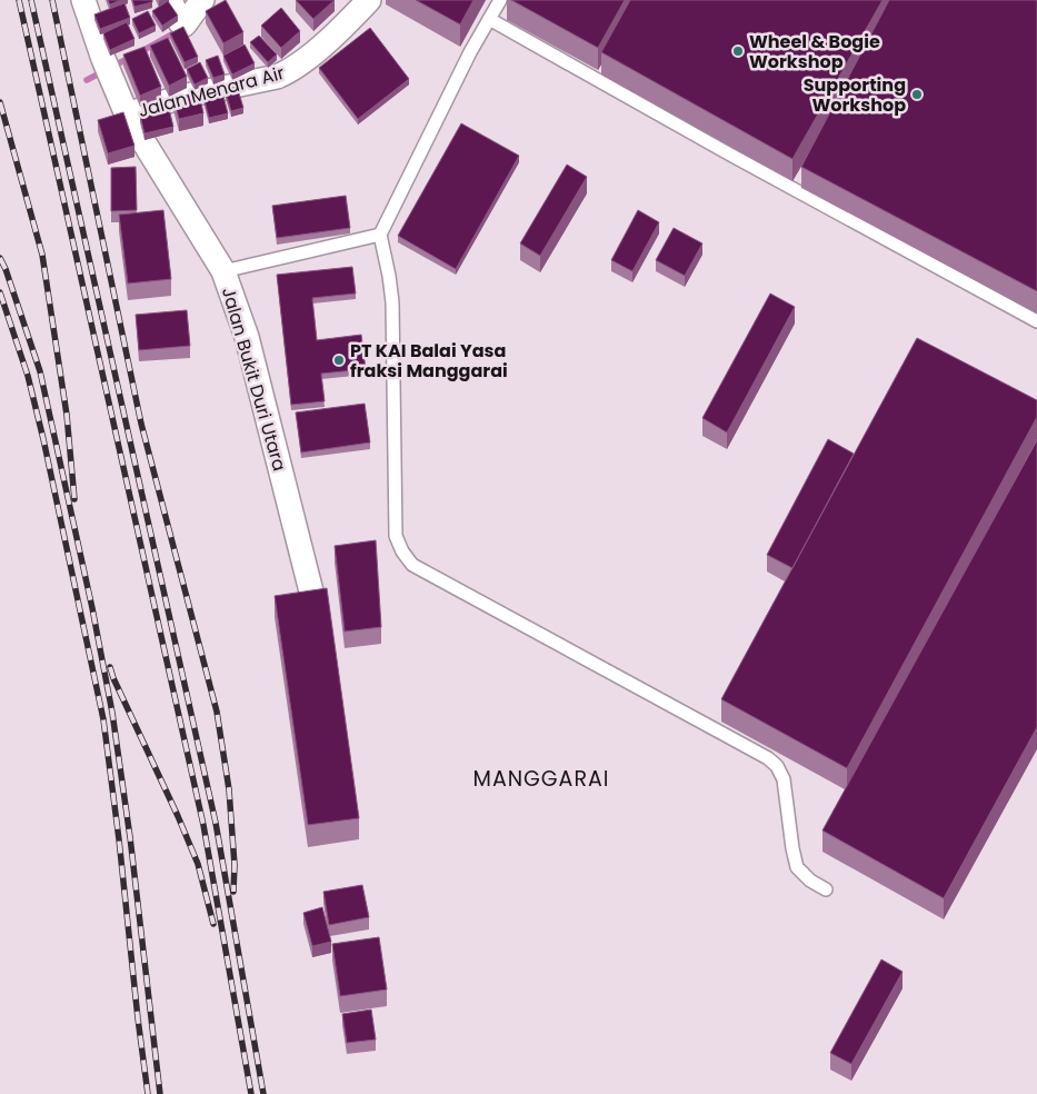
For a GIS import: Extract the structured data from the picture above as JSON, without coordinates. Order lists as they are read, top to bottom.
{
  "streets": {
    "street": ["Jalan Menara Air", "Jalan Bukit Duri Utara"]
  },
  "crossings": [
    ["Jalan Menara Air", "Jalan Bukit Duri Utara"]
  ],
  "districts": ["MANGGARAI"],
  "places": ["Wheel & Bogie Workshop", "Supporting Workshop", "PT KAI Balai Yasa fraksi Manggarai"]
}
